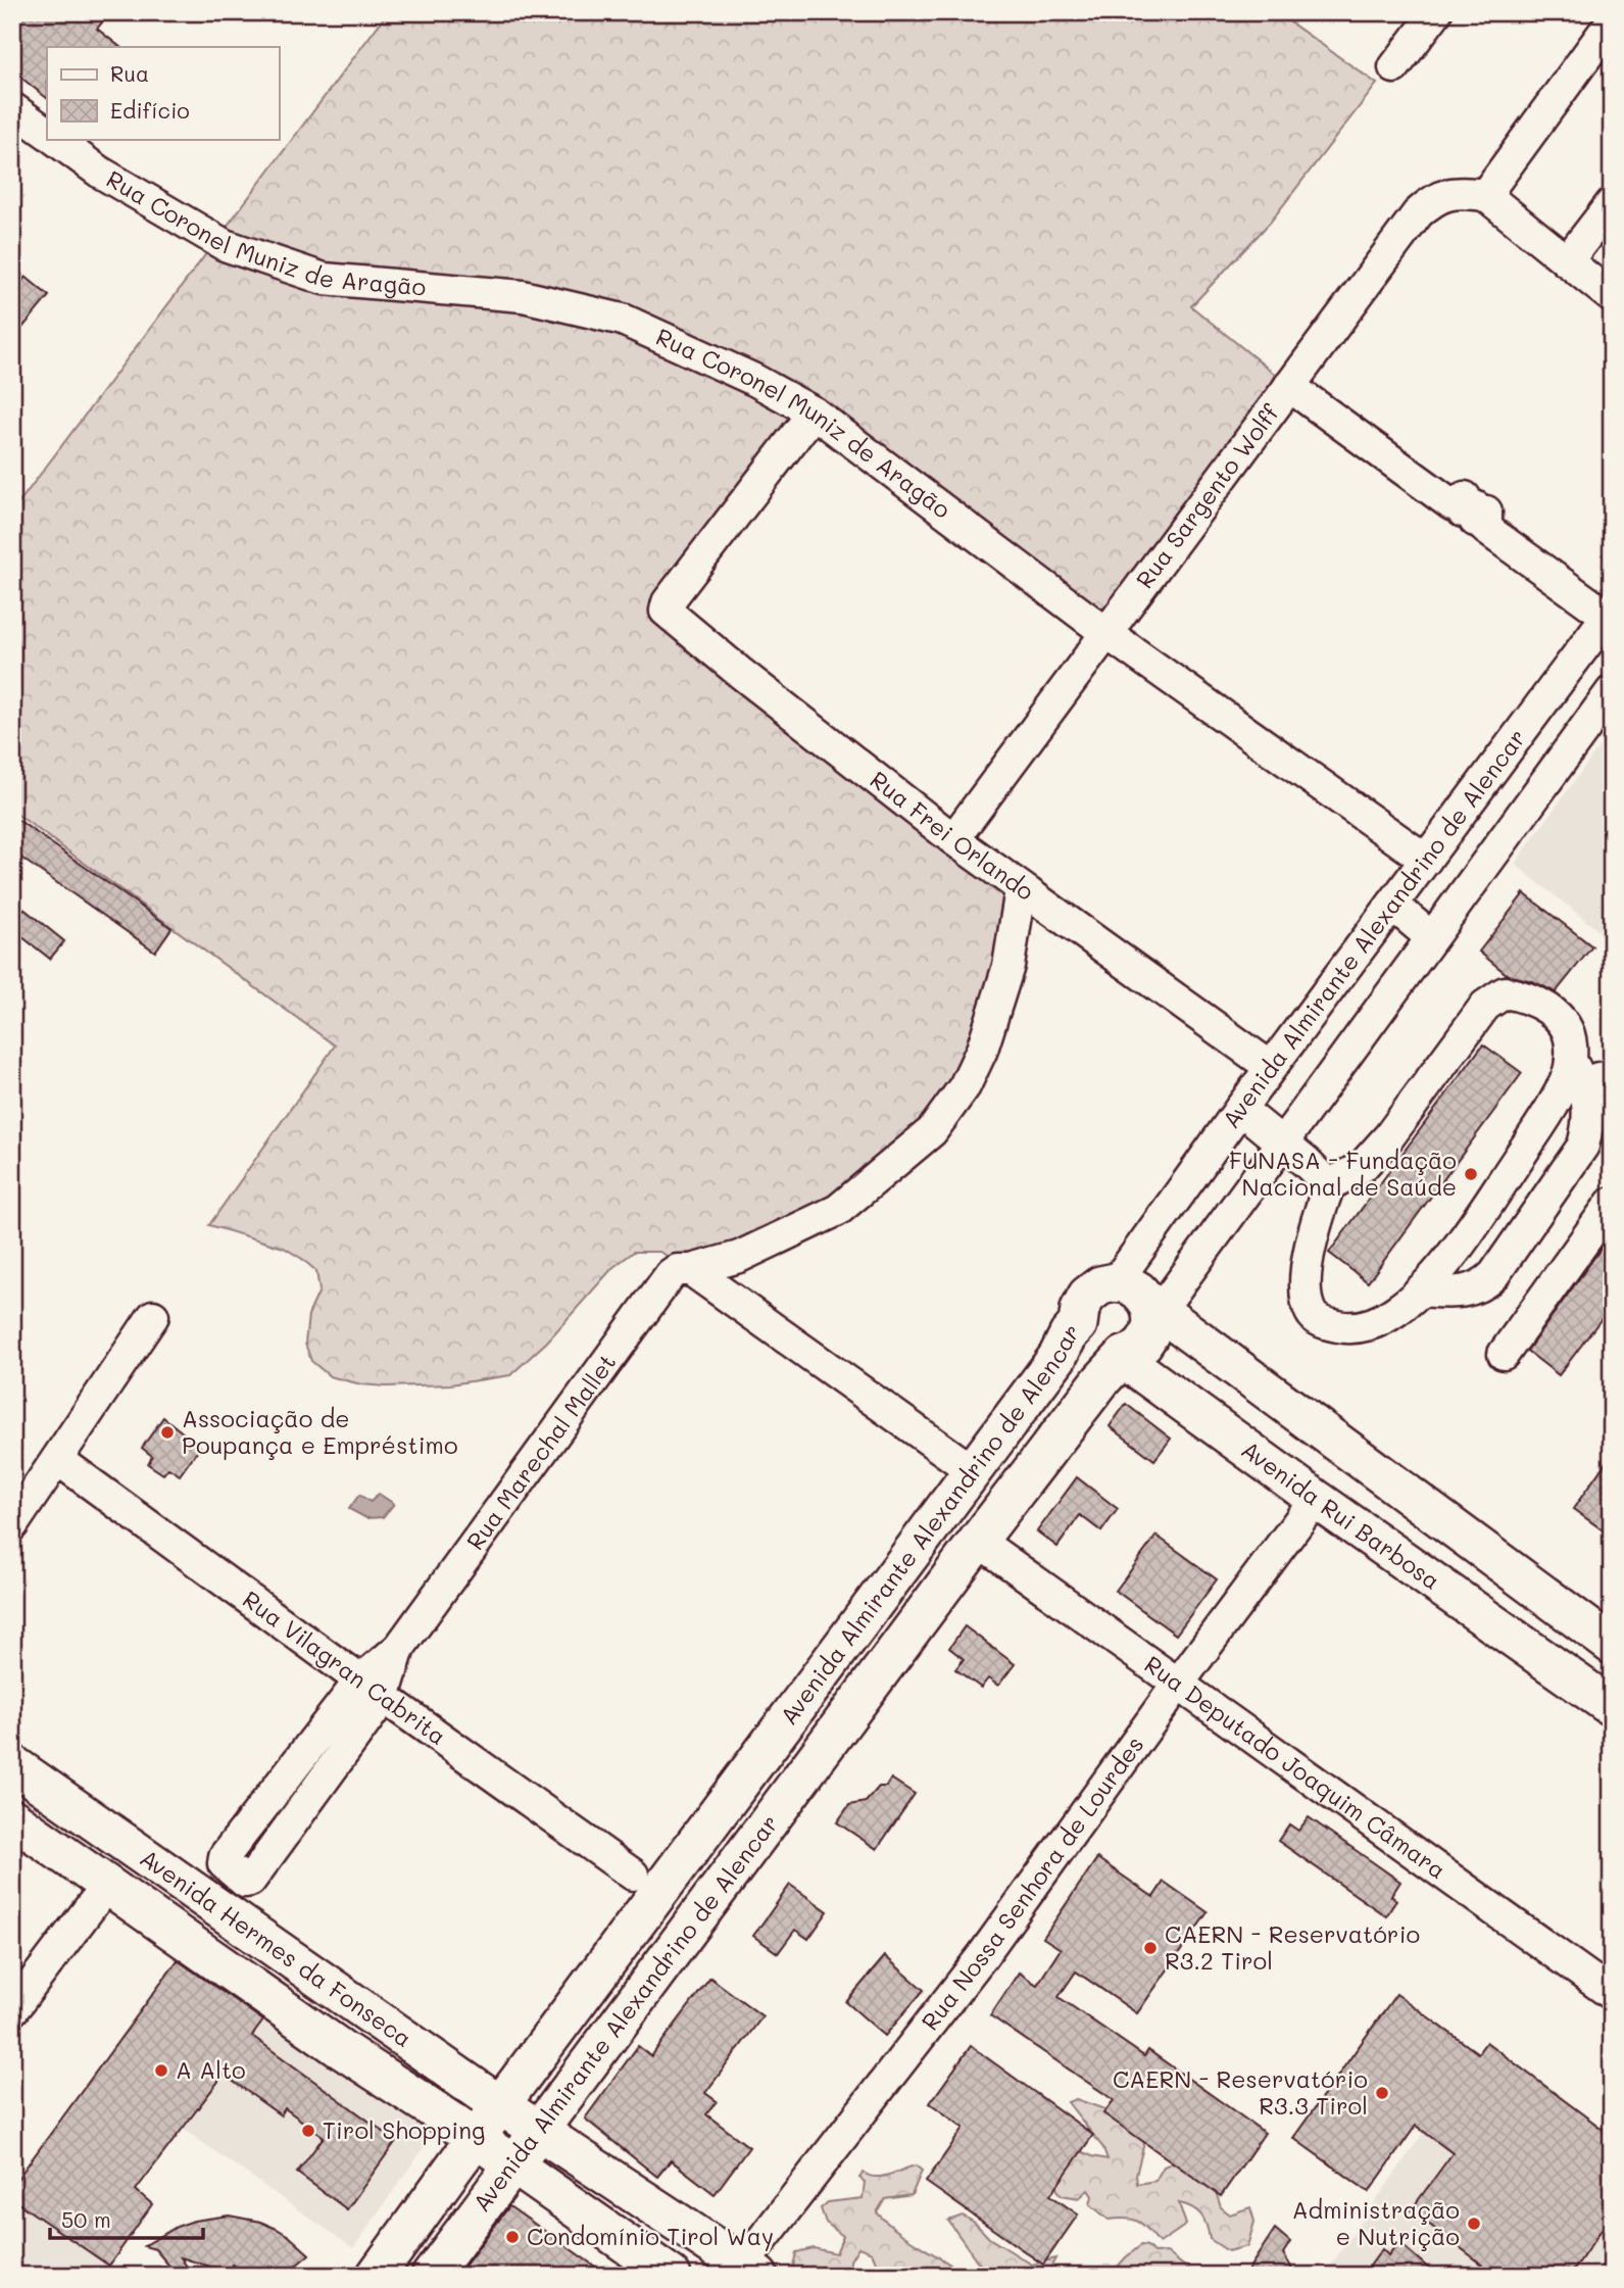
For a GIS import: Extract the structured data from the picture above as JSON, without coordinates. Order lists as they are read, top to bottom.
{
  "streets": {
    "main road": ["Avenida Almirante Alexandrino de Alencar", "Avenida Rui Barbosa", "Avenida Hermes da Fonseca"],
    "street": [
      "Rua Coronel Muniz de Aragão",
      "Rua Sargento Wolff",
      "Rua Frei Orlando",
      "Rua Marechal Mallet",
      "Rua Vilagran Cabrita",
      "Rua Deputado Joaquim Câmara",
      "Rua Nossa Senhora de Lourdes"
    ]
  },
  "crossings": [
    ["Rua Coronel Muniz de Aragão", "Rua Sargento Wolff"],
    ["Rua Coronel Muniz de Aragão", "Rua Frei Orlando"],
    ["Rua Coronel Muniz de Aragão", "Avenida Almirante Alexandrino de Alencar"],
    ["Rua Sargento Wolff", "Rua Frei Orlando"],
    ["Rua Frei Orlando", "Rua Marechal Mallet"],
    ["Avenida Almirante Alexandrino de Alencar", "Avenida Rui Barbosa"],
    ["Avenida Almirante Alexandrino de Alencar", "Rua Deputado Joaquim Câmara"],
    ["Avenida Almirante Alexandrino de Alencar", "Avenida Hermes da Fonseca"],
    ["Rua Marechal Mallet", "Rua Vilagran Cabrita"],
    ["Avenida Rui Barbosa", "Rua Nossa Senhora de Lourdes"],
    ["Rua Deputado Joaquim Câmara", "Rua Nossa Senhora de Lourdes"],
    ["Rua Nossa Senhora de Lourdes", "Avenida Hermes da Fonseca"]
  ],
  "places": [
    "FUNASA - Fundação Nacional de Saúde",
    "Associação de Poupança e Empréstimo",
    "CAERN - Reservatório R3.2 Tirol",
    "A Alto",
    "CAERN - Reservatório R3.3 Tirol",
    "Tirol Shopping",
    "Administração e Nutrição",
    "Condomínio Tirol Way"
  ],
  "legend": ["Rua", "Edifício"],
  "scale_bar": "50 m"
}
